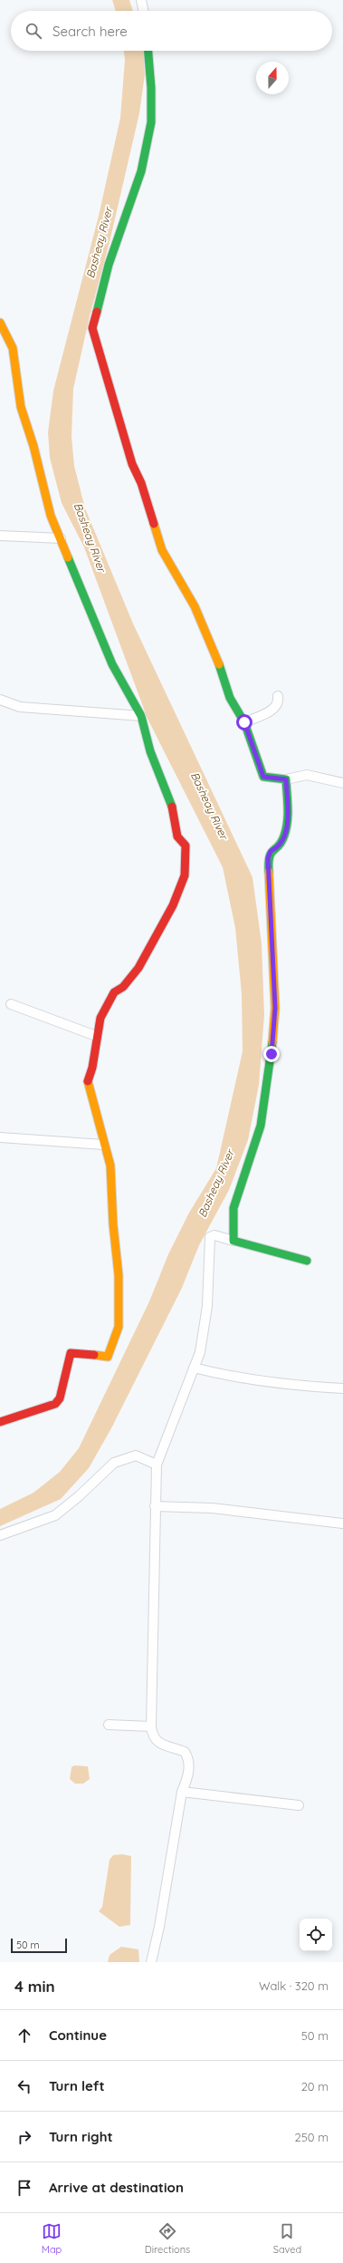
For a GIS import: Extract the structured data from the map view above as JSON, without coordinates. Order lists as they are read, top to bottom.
{
  "water": ["Basheay River"],
  "scale_bar": "50 m",
  "north": "top",
  "page": {
    "search": "Search here",
    "scale": "50 m",
    "heading": ["4 min", "Walk · 320 m"],
    "list": [
      ["Continue", "50 m"],
      ["Turn left", "20 m"],
      ["Turn right", "250 m"],
      "Arrive at destination"
    ],
    "nav": ["Map", "Directions", "Saved"]
  }
}
